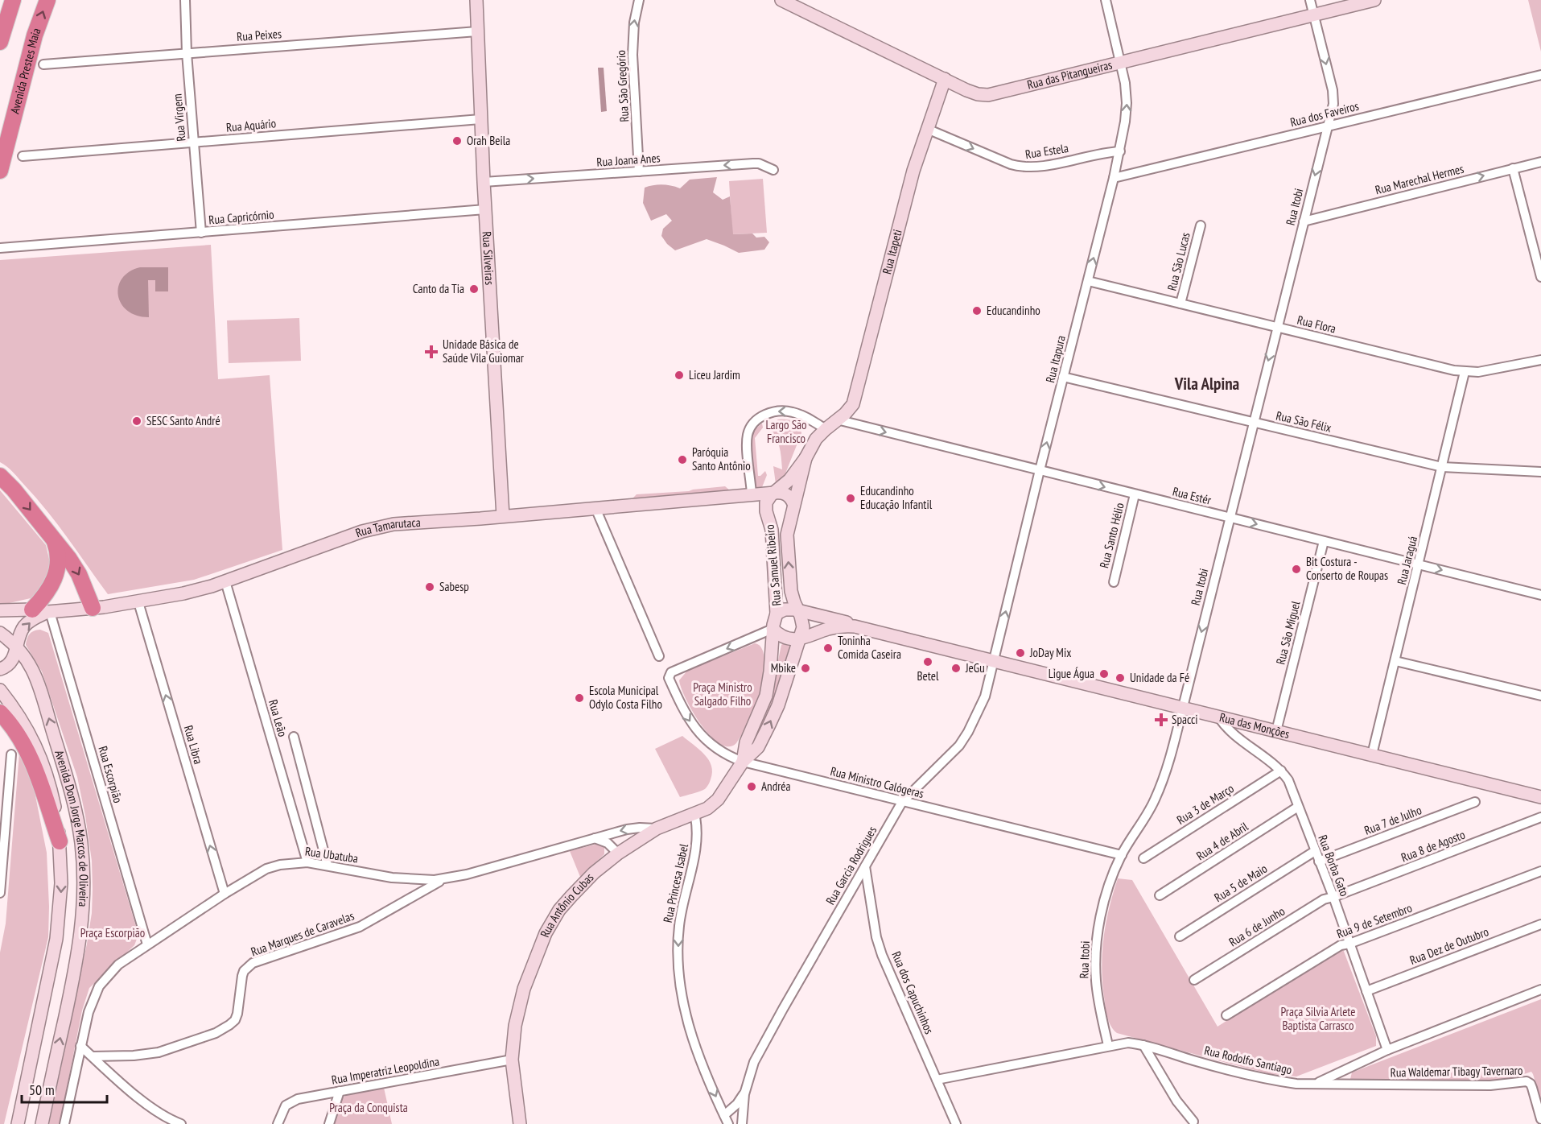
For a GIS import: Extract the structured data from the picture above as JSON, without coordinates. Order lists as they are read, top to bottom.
{
  "streets": {
    "highway": ["Avenida Prestes Maia"],
    "street": [
      "Rua Peixes",
      "Rua das Pitangueiras",
      "Rua São Gregório",
      "Rua dos Faveiros",
      "Rua Virgem",
      "Rua Aquário",
      "Rua Estela",
      "Rua Joana Anes",
      "Rua Marechal Hermes",
      "Rua Itobi",
      "Rua Capricórnio",
      "Rua Itapeti",
      "Rua Silveiras",
      "Rua São Lucas",
      "Rua Flora",
      "Rua Itapura",
      "Rua São Félix",
      "Rua Estér",
      "Rua Tamarutaca",
      "Rua Santo Hélio",
      "Rua Jaraguá",
      "Rua Samuel Ribeiro",
      "Rua São Miguel",
      "Rua Leão",
      "Rua das Monções",
      "Rua Libra",
      "Rua Escorpião",
      "Rua Ministro Calógeras",
      "Rua 3 de Março",
      "Rua 7 de Julho",
      "Avenida Dom Jorge Marcos de Oliveira",
      "Rua 4 de Abril",
      "Rua 8 de Agosto",
      "Rua Ubatuba",
      "Rua Garcia Rodrigues",
      "Rua Borba Gato",
      "Rua Princesa Isabel",
      "Rua 5 de Maio",
      "Rua Antônio Cubas",
      "Rua 9 de Setembro",
      "Rua 6 de Junho",
      "Rua Marques de Caravelas",
      "Rua Dez de Outubro",
      "Rua dos Capuchinhos",
      "Rua Rodolfo Santiago",
      "Rua Imperatriz Leopoldina",
      "Rua Waldemar Tibagy Tavernaro"
    ]
  },
  "crossings": [
    ["Rua Peixes", "Rua Virgem"],
    ["Rua Peixes", "Rua Silveiras"],
    ["Rua das Pitangueiras", "Rua Itobi"],
    ["Rua das Pitangueiras", "Rua Itapeti"],
    ["Rua das Pitangueiras", "Rua Itapura"],
    ["Rua São Gregório", "Rua Joana Anes"],
    ["Rua dos Faveiros", "Rua Itobi"],
    ["Rua dos Faveiros", "Rua Itapura"],
    ["Rua Virgem", "Rua Aquário"],
    ["Rua Virgem", "Rua Capricórnio"],
    ["Rua Aquário", "Rua Silveiras"],
    ["Rua Estela", "Rua Itapeti"],
    ["Rua Estela", "Rua Itapura"],
    ["Rua Joana Anes", "Rua Silveiras"],
    ["Rua Marechal Hermes", "Rua Itobi"],
    ["Rua Itobi", "Rua Flora"],
    ["Rua Itobi", "Rua São Félix"],
    ["Rua Itobi", "Rua Estér"],
    ["Rua Itobi", "Rua das Monções"],
    ["Rua Itobi", "Rua Ministro Calógeras"],
    ["Rua Itobi", "Rua Rodolfo Santiago"],
    ["Rua Capricórnio", "Rua Silveiras"],
    ["Rua Itapeti", "Rua Estér"],
    ["Rua Silveiras", "Rua Tamarutaca"],
    ["Rua São Lucas", "Rua Flora"],
    ["Rua Flora", "Rua Itapura"],
    ["Rua Flora", "Rua Jaraguá"],
    ["Rua Itapura", "Rua São Félix"],
    ["Rua Itapura", "Rua Estér"],
    ["Rua Itapura", "Rua das Monções"],
    ["Rua Itapura", "Rua Garcia Rodrigues"],
    ["Rua São Félix", "Rua Jaraguá"],
    ["Rua Estér", "Rua Santo Hélio"],
    ["Rua Estér", "Rua Jaraguá"],
    ["Rua Estér", "Rua São Miguel"],
    ["Rua Tamarutaca", "Rua Samuel Ribeiro"],
    ["Rua Tamarutaca", "Rua Leão"],
    ["Rua Tamarutaca", "Rua Libra"],
    ["Rua Tamarutaca", "Rua Escorpião"],
    ["Rua Tamarutaca", "Avenida Dom Jorge Marcos de Oliveira"],
    ["Rua Jaraguá", "Rua das Monções"],
    ["Rua Samuel Ribeiro", "Rua das Monções"],
    ["Rua Samuel Ribeiro", "Rua Ministro Calógeras"],
    ["Rua Samuel Ribeiro", "Rua Antônio Cubas"],
    ["Rua São Miguel", "Rua das Monções"],
    ["Rua Leão", "Rua Ubatuba"],
    ["Rua das Monções", "Rua Ministro Calógeras"],
    ["Rua das Monções", "Rua Garcia Rodrigues"],
    ["Rua das Monções", "Rua Borba Gato"],
    ["Rua das Monções", "Rua Antônio Cubas"],
    ["Rua Libra", "Rua Ubatuba"],
    ["Rua Escorpião", "Rua Ubatuba"],
    ["Rua Ministro Calógeras", "Rua Garcia Rodrigues"],
    ["Rua Ministro Calógeras", "Rua Antônio Cubas"],
    ["Rua 3 de Março", "Rua Borba Gato"],
    ["Rua 7 de Julho", "Rua Borba Gato"],
    ["Rua 4 de Abril", "Rua Borba Gato"],
    ["Rua 8 de Agosto", "Rua Borba Gato"],
    ["Rua 8 de Agosto", "Rua 6 de Junho"],
    ["Rua Ubatuba", "Rua Antônio Cubas"],
    ["Rua Ubatuba", "Rua Marques de Caravelas"],
    ["Rua Garcia Rodrigues", "Rua Princesa Isabel"],
    ["Rua Garcia Rodrigues", "Rua dos Capuchinhos"],
    ["Rua Borba Gato", "Rua 5 de Maio"],
    ["Rua Borba Gato", "Rua 9 de Setembro"],
    ["Rua Borba Gato", "Rua 6 de Junho"],
    ["Rua Borba Gato", "Rua Dez de Outubro"],
    ["Rua Borba Gato", "Rua Rodolfo Santiago"],
    ["Rua Princesa Isabel", "Rua Antônio Cubas"],
    ["Rua Antônio Cubas", "Rua Imperatriz Leopoldina"],
    ["Rua dos Capuchinhos", "Rua Rodolfo Santiago"],
    ["Rua Rodolfo Santiago", "Rua Waldemar Tibagy Tavernaro"]
  ],
  "one_way": [
    "Avenida Prestes Maia",
    "Rua São Gregório",
    "Rua Estela",
    "Rua Marechal Hermes",
    "Rua Itobi",
    "Rua Itapura",
    "Rua Estér",
    "Rua Libra",
    "Rua Princesa Isabel"
  ],
  "districts": ["Vila Alpina"],
  "parks": [
    "Largo São Francisco",
    "Praça Ministro Salgado Filho",
    "Praça Escorpião",
    "Praça Silvia Arlete Baptista Carrasco",
    "Praça da Conquista"
  ],
  "places": {
    "other": [
      "Orah Beila",
      "Canto da Tia",
      "Educandinho",
      "Liceu Jardim",
      "SESC Santo André",
      "Paróquia Santo Antônio",
      "Educandinho Educação Infantil",
      "Bit Costura - Conserto de Roupas",
      "Sabesp",
      "Toninha Comida Caseira",
      "JoDay Mix",
      "Betel",
      "Mbike",
      "JeGu",
      "Ligue Água",
      "Unidade da Fé",
      "Escola Municipal Odylo Costa Filho",
      "Andréa"
    ],
    "health": ["Unidade Básica de Saúde Vila Guiomar", "Spacci"]
  },
  "scale_bar": "50 m"
}
